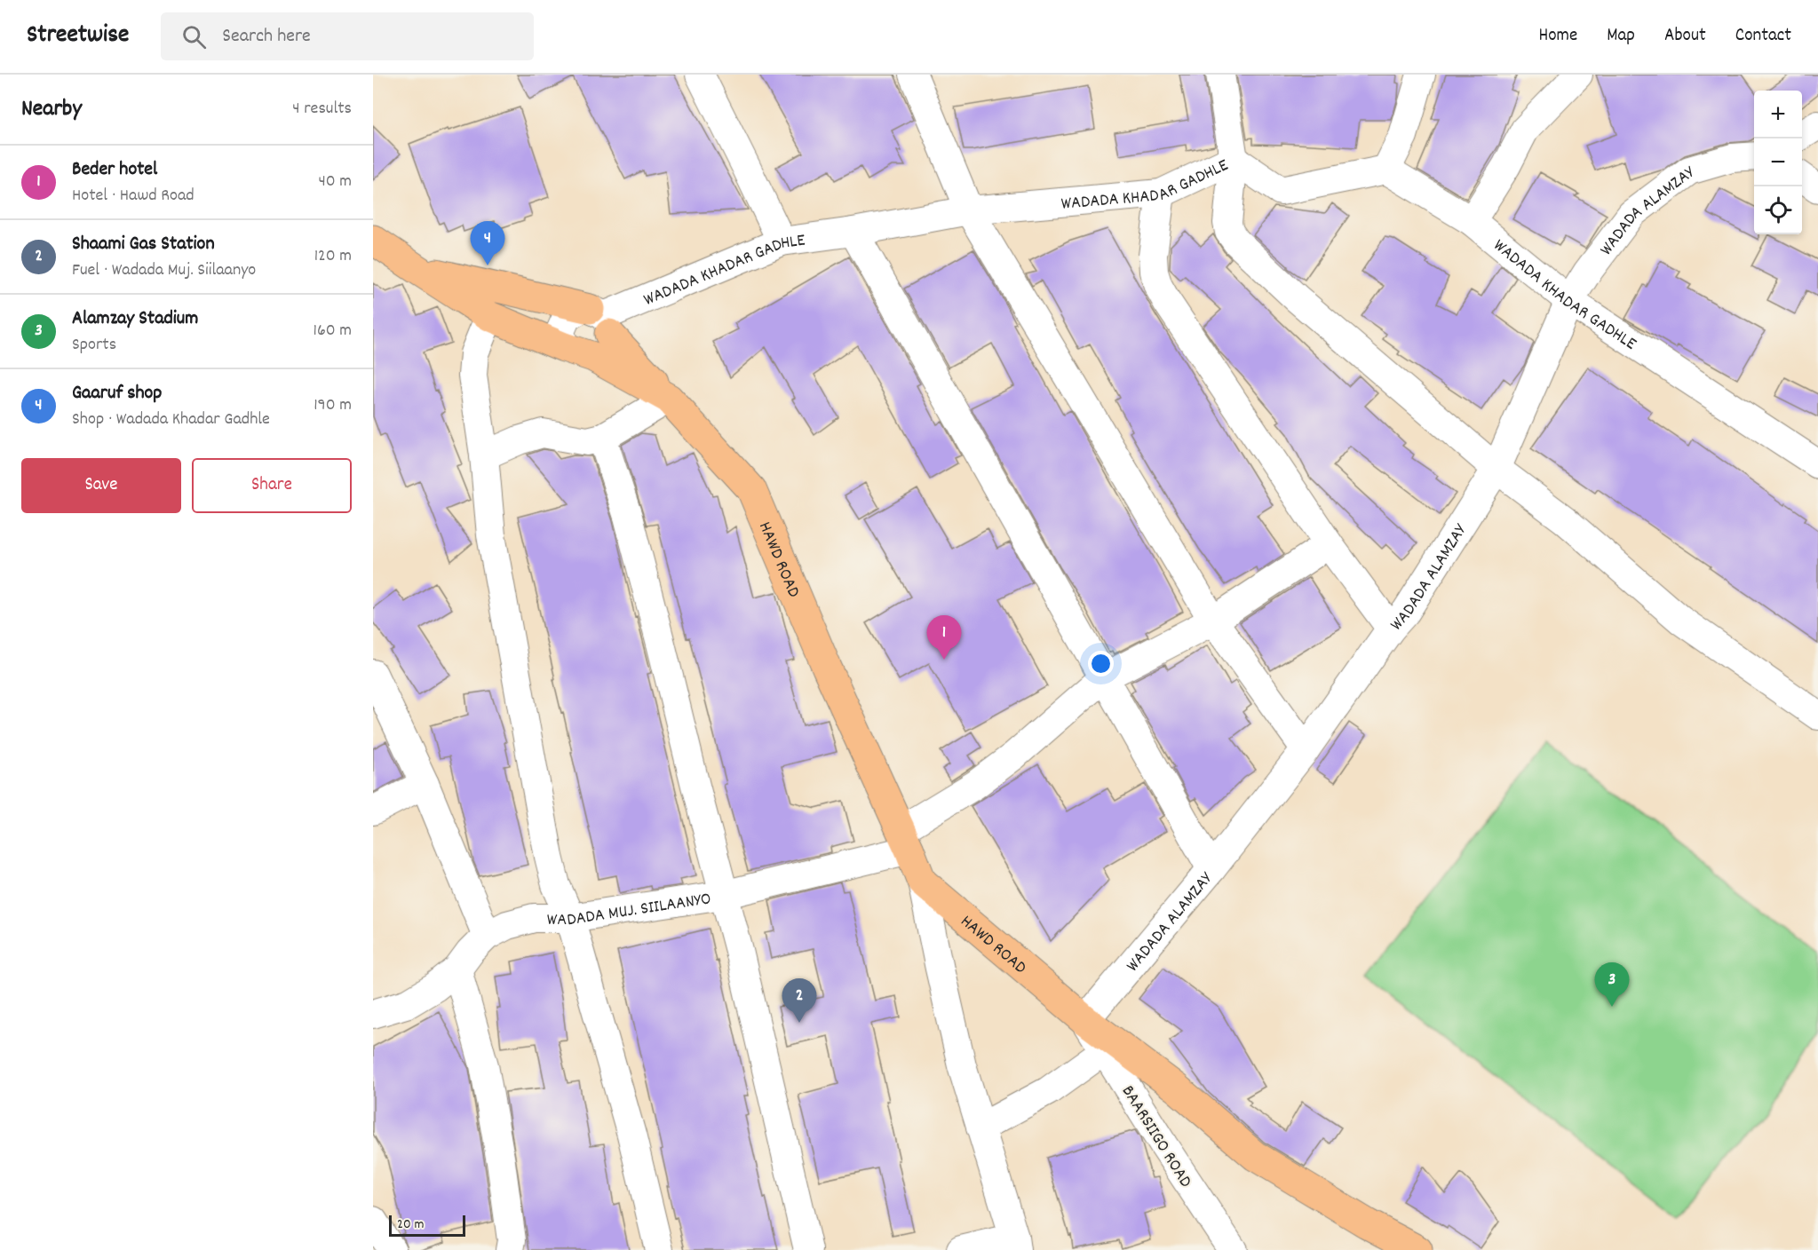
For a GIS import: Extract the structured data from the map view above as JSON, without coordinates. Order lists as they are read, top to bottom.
{
  "streets": {
    "main road": ["HAWD ROAD"],
    "street": [
      "WADADA KHADAR GADHLE",
      "WADADA ALAMZAY",
      "WADADA MUJ. SIILAANYO",
      "BAARSIIGO ROAD"
    ]
  },
  "crossings": [
    ["WADADA KHADAR GADHLE", "WADADA ALAMZAY"],
    ["WADADA KHADAR GADHLE", "HAWD ROAD"],
    ["WADADA ALAMZAY", "HAWD ROAD"],
    ["WADADA ALAMZAY", "BAARSIIGO ROAD"],
    ["HAWD ROAD", "WADADA MUJ. SIILAANYO"],
    ["HAWD ROAD", "BAARSIIGO ROAD"]
  ],
  "scale_bar": "20 m",
  "page": {
    "header": "Streetwise",
    "search": "Search here",
    "nav": [
      "Home",
      "Map",
      "About",
      "Contact"
    ],
    "heading": ["Nearby", "4 results"],
    "map_buttons": ["+", "−"],
    "list": [
      {
        "mark": "1",
        "name": "Beder hotel",
        "note": "Hotel · Hawd Road",
        "value": "40 m"
      },
      {
        "mark": "2",
        "name": "Shaami Gas Station",
        "note": "Fuel · Wadada Muj. Siilaanyo",
        "value": "120 m"
      },
      {
        "mark": "3",
        "name": "Alamzay Stadium",
        "note": "Sports",
        "value": "160 m"
      },
      {
        "mark": "4",
        "name": "Gaaruf shop",
        "note": "Shop · Wadada Khadar Gadhle",
        "value": "190 m"
      }
    ],
    "pins": [
      "4",
      "1",
      "3",
      "2"
    ],
    "buttons": ["Save", "Share"],
    "scale": "20 m"
  }
}
